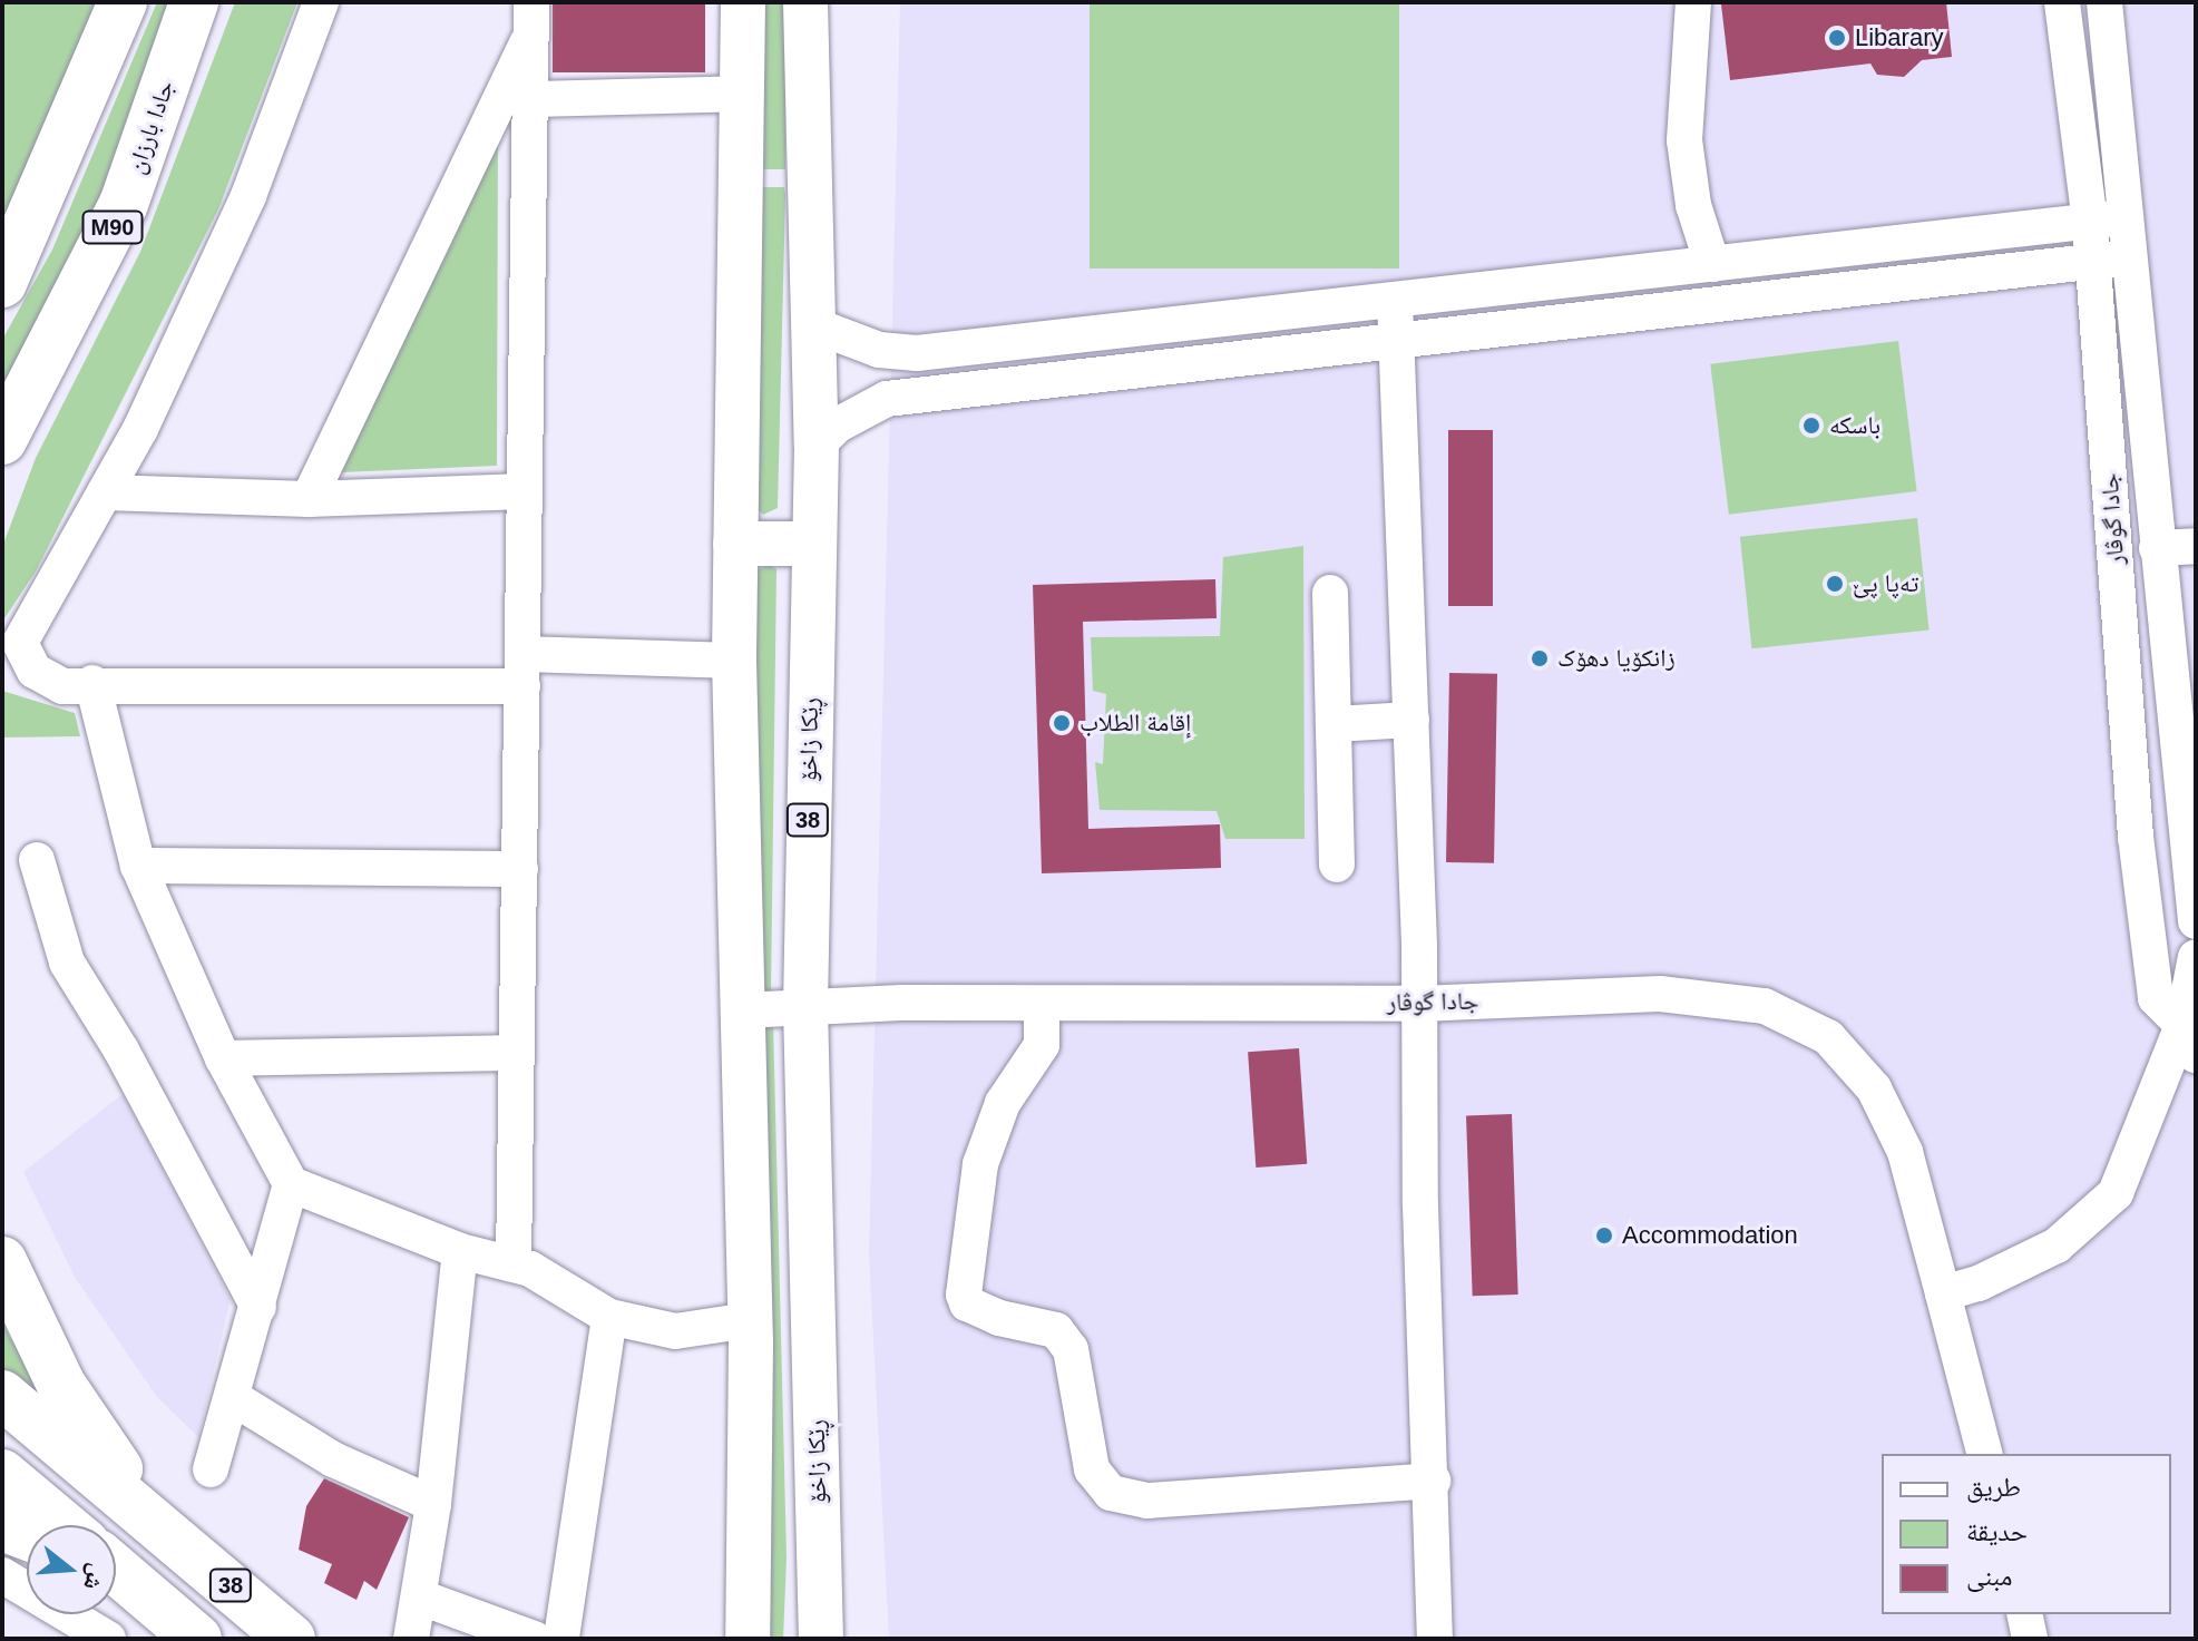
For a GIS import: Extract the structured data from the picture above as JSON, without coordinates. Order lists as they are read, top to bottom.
{
  "streets": {
    "highway": ["جادا بارزان", "M90", "38"],
    "main road": ["ڕێکا زاخۆ"],
    "street": ["جادا گوڤار"]
  },
  "crossings": [
    ["جادا گوڤار", "ڕێکا زاخۆ"]
  ],
  "places": [
    "Libarary",
    "باسکە",
    "تەپا پێ",
    "زانکۆیا دهۆک",
    "إقامة الطلاب",
    "Accommodation"
  ],
  "legend": ["طريق", "حديقة", "مبنى"],
  "north": "right"
}
